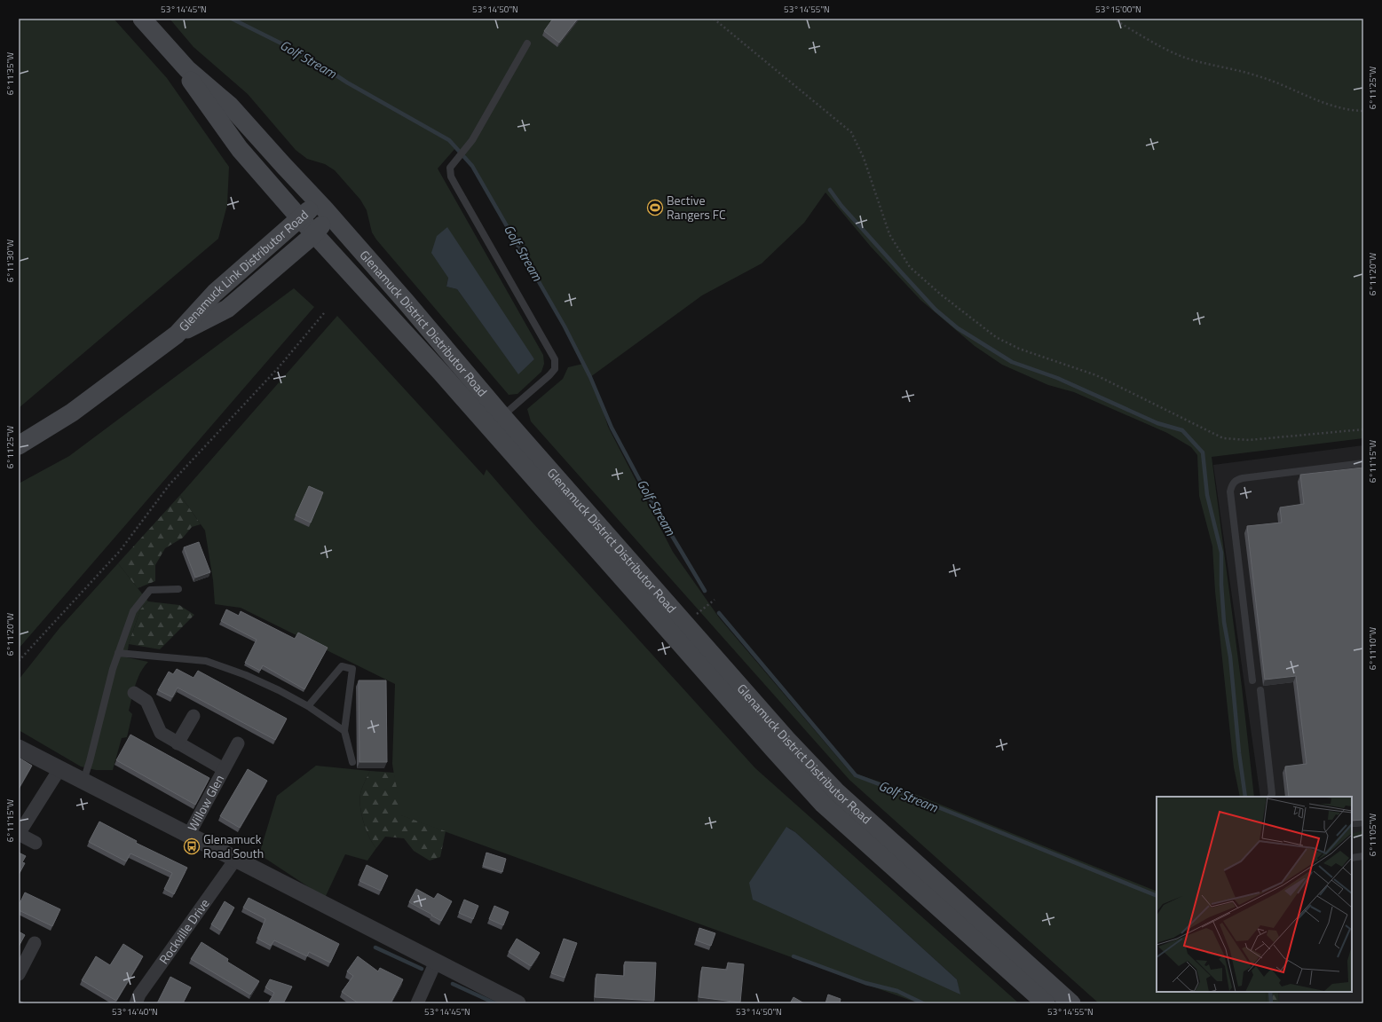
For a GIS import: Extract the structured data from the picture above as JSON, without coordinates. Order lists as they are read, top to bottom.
{
  "streets": {
    "main road": ["Glenamuck Link Distributor Road", "Glenamuck District Distributor Road"],
    "street": ["Willow Glen", "Rockville Drive"]
  },
  "crossings": [
    ["Glenamuck Link Distributor Road", "Glenamuck District Distributor Road"]
  ],
  "water": ["Golf Stream"],
  "places": {
    "sports": ["Bective Rangers FC"],
    "bus stop": ["Glenamuck Road South"]
  },
  "coordinates": [
    "53°14'45\"N",
    "53°14'50\"N",
    "53°14'55\"N",
    "53°15'00\"N",
    "6°11'35\"W",
    "6°11'25\"W",
    "6°11'30\"W",
    "6°11'20\"W",
    "6°11'15\"W",
    "6°11'10\"W",
    "6°11'05\"W",
    "53°14'40\"N"
  ]
}
